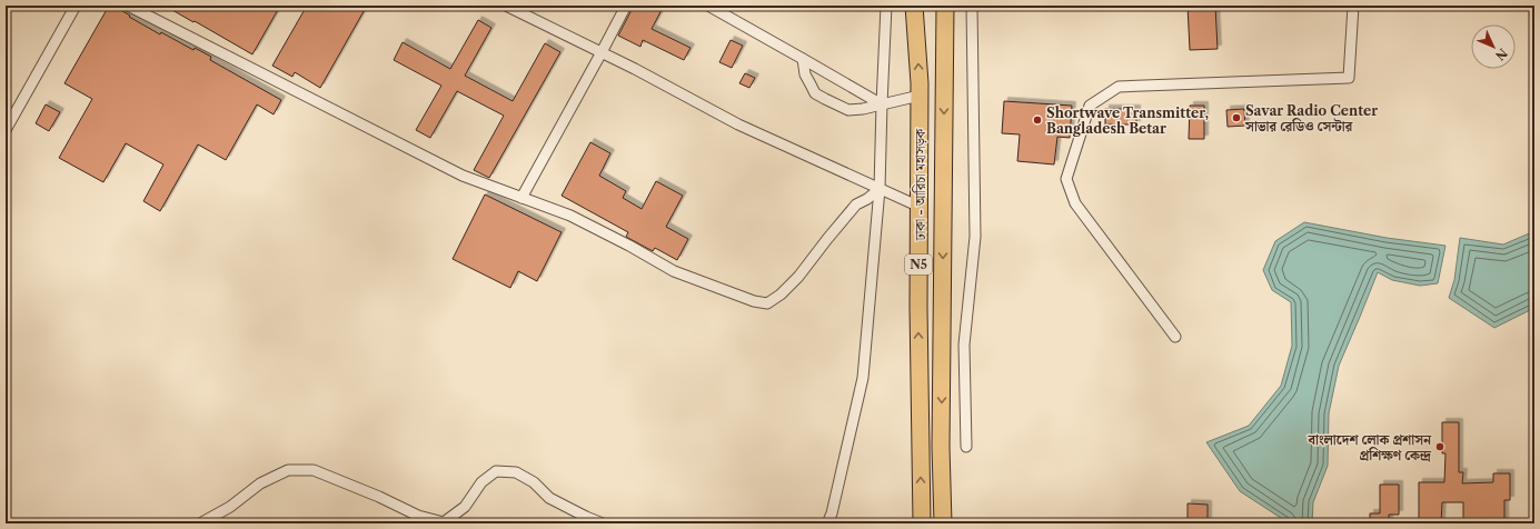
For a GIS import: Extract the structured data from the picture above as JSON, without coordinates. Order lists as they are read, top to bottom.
{
  "streets": {
    "highway": ["ঢাকা - আরিচা মহাসড়ক", "N5"]
  },
  "places": ["Savar Radio Center সাভার রেডিও সেন্টার", "Shortwave Transmitter, Bangladesh Betar", "বাংলাদেশ লোক প্রশাসন প্রশিক্ষণ কেন্দ্র"],
  "north": "bottom right"
}
